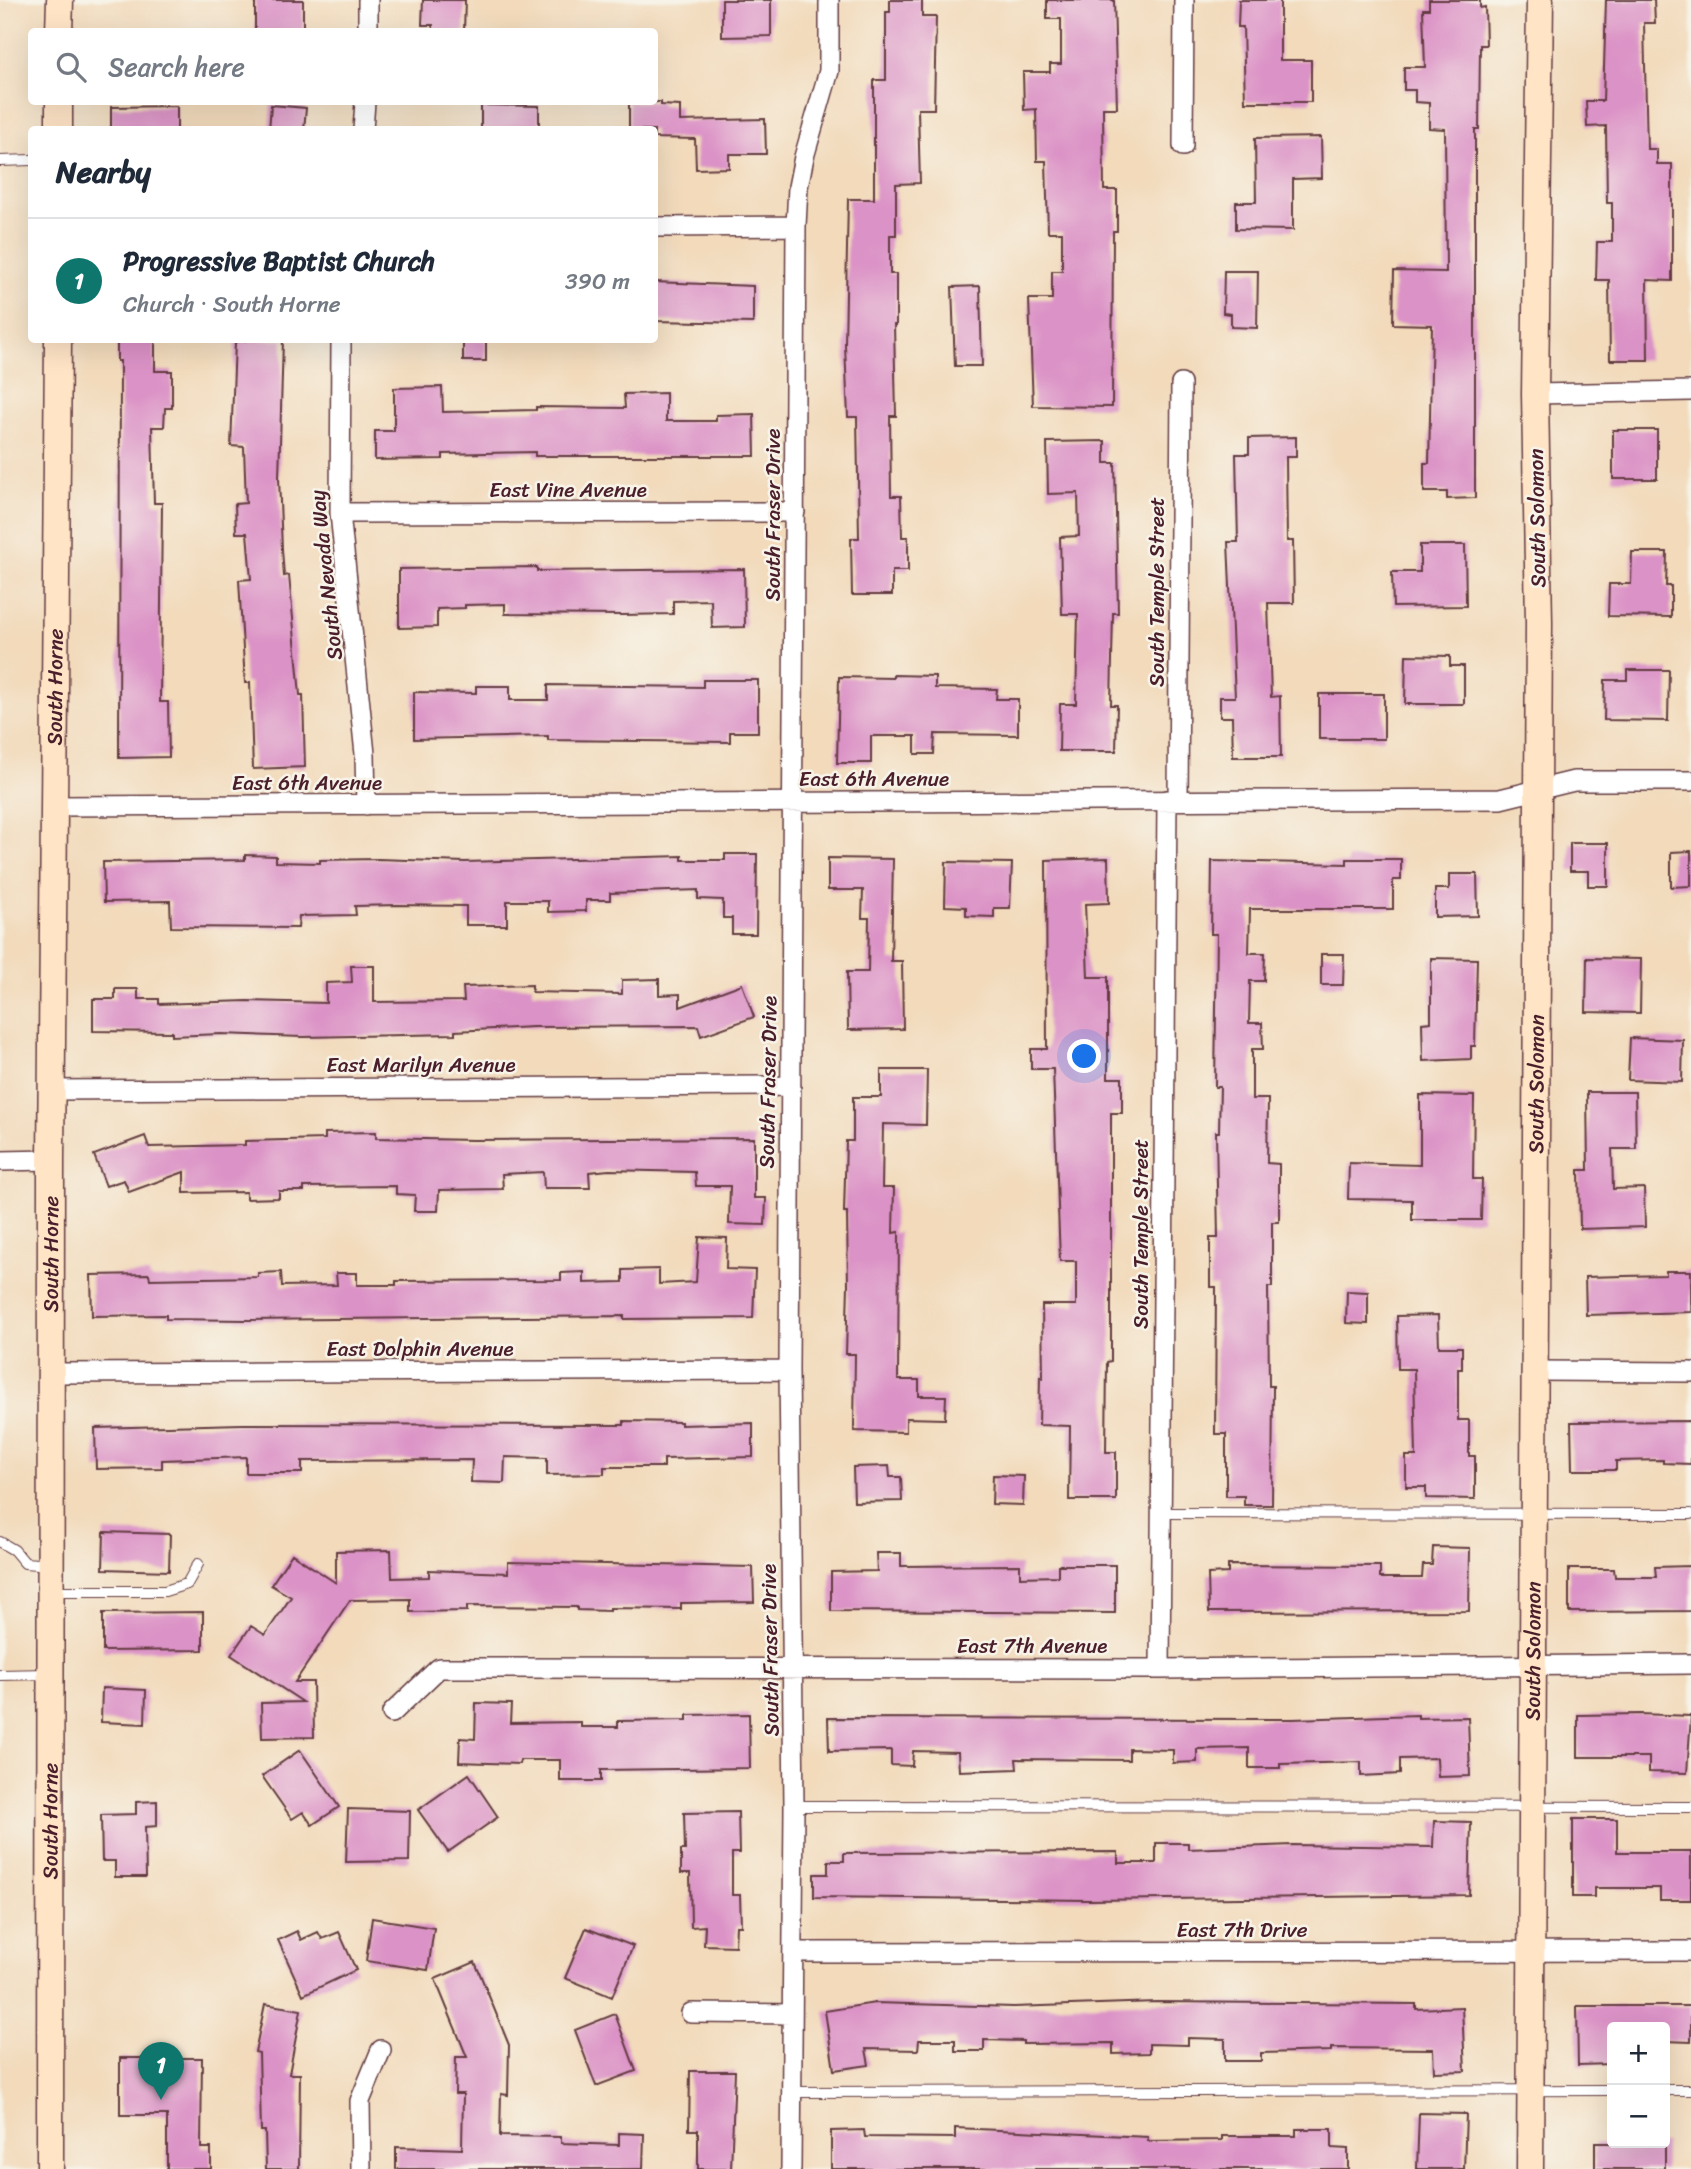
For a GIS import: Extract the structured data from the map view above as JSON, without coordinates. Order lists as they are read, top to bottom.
{
  "streets": {
    "street": [
      "East Vine Avenue",
      "South Fraser Drive",
      "South Solomon",
      "South Nevada Way",
      "South Temple Street",
      "South Horne",
      "East 6th Avenue",
      "East Marilyn Avenue",
      "East Dolphin Avenue",
      "East 7th Avenue",
      "East 7th Drive"
    ]
  },
  "crossings": [
    ["East Vine Avenue", "South Fraser Drive"],
    ["East Vine Avenue", "South Nevada Way"],
    ["South Fraser Drive", "East 6th Avenue"],
    ["South Fraser Drive", "East Marilyn Avenue"],
    ["South Fraser Drive", "East Dolphin Avenue"],
    ["South Fraser Drive", "East 7th Avenue"],
    ["South Fraser Drive", "East 7th Drive"],
    ["South Solomon", "East 6th Avenue"],
    ["South Solomon", "East 7th Avenue"],
    ["South Solomon", "East 7th Drive"],
    ["South Nevada Way", "East 6th Avenue"],
    ["South Temple Street", "East 6th Avenue"],
    ["South Temple Street", "East 7th Avenue"],
    ["South Horne", "East 6th Avenue"],
    ["South Horne", "East Marilyn Avenue"],
    ["South Horne", "East Dolphin Avenue"]
  ],
  "page": {
    "search": "Search here",
    "heading": "Nearby",
    "list": [
      {
        "mark": "1",
        "name": "Progressive Baptist Church",
        "note": "Church · South Horne",
        "value": "390 m"
      }
    ],
    "map_buttons": ["+", "−"],
    "pins": "1"
  }
}
